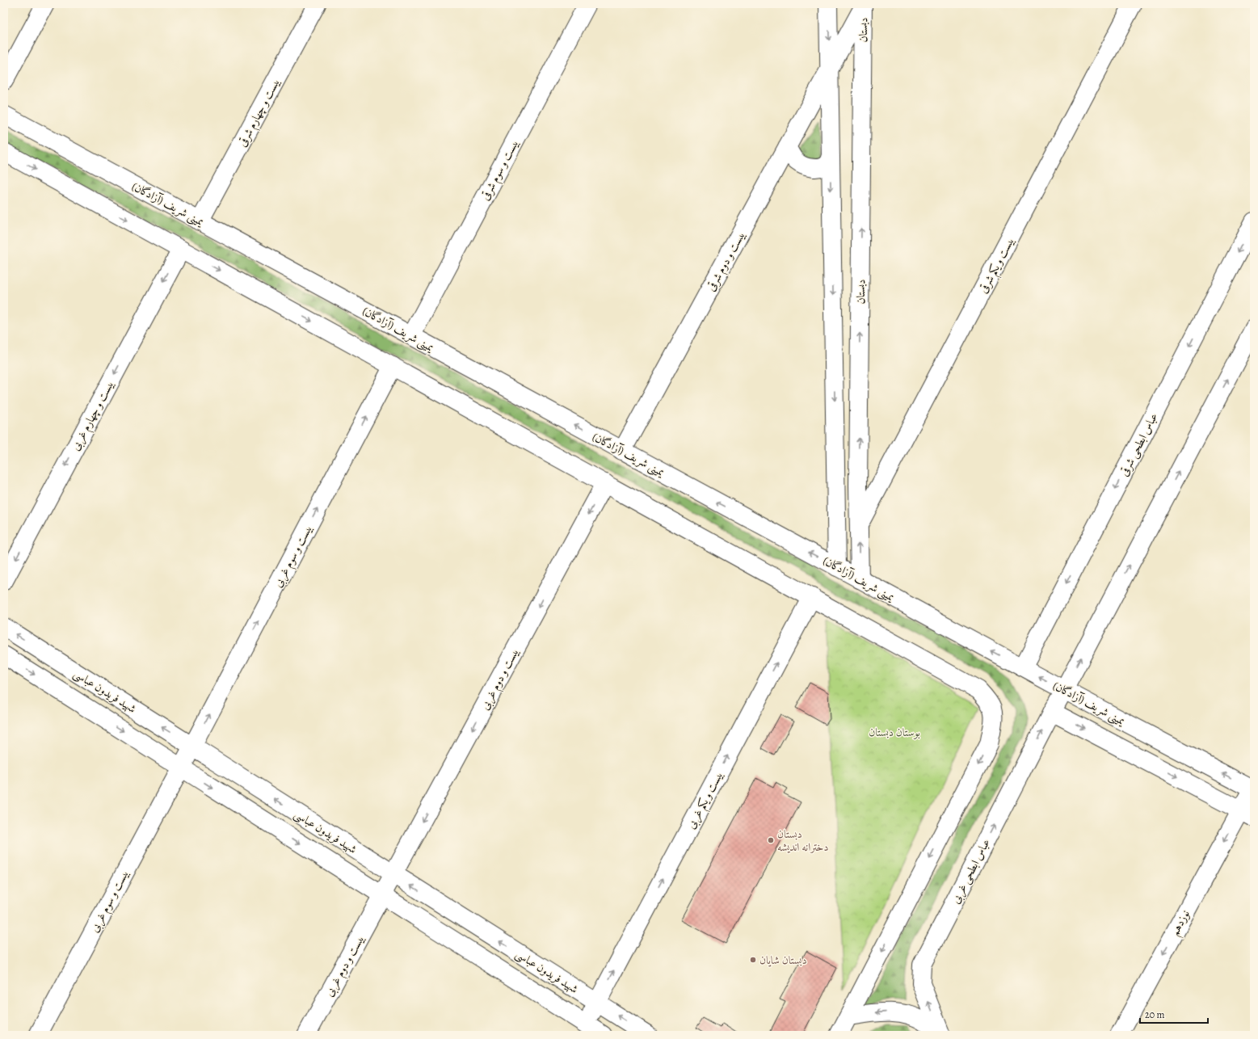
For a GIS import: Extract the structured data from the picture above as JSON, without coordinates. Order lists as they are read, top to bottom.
{
  "streets": {
    "street": [
      "دبستان",
      "بیست و چهارم شرقی",
      "بیست و سوم شرقی",
      "یمینی شریف (آزادگان)",
      "بیست و دوم شرقی",
      "بیست و یکم شرقی",
      "بیست و چهارم غربی",
      "عباس ابطحی شرقی",
      "بیست و سوم غربی",
      "بیست و دوم غربی",
      "شهید فریدون عباسی",
      "بیست و یکم غربی",
      "عباس ابطحی غربی",
      "نوزدهم"
    ]
  },
  "crossings": [
    ["دبستان", "یمینی شریف (آزادگان)"],
    ["دبستان", "بیست و دوم شرقی"],
    ["دبستان", "بیست و یکم شرقی"],
    ["بیست و چهارم شرقی", "یمینی شریف (آزادگان)"],
    ["بیست و سوم شرقی", "یمینی شریف (آزادگان)"],
    ["یمینی شریف (آزادگان)", "بیست و دوم شرقی"],
    ["یمینی شریف (آزادگان)", "عباس ابطحی شرقی"],
    ["یمینی شریف (آزادگان)", "عباس ابطحی غربی"],
    ["یمینی شریف (آزادگان)", "نوزدهم"],
    ["بیست و سوم غربی", "شهید فریدون عباسی"],
    ["بیست و دوم غربی", "شهید فریدون عباسی"],
    ["شهید فریدون عباسی", "بیست و یکم غربی"]
  ],
  "one_way": [
    "بیست و چهارم غربی",
    "بیست و سوم غربی",
    "بیست و دوم غربی",
    "بیست و یکم غربی",
    "عباس ابطحی غربی",
    "نوزدهم"
  ],
  "parks": ["بوستان دبستان"],
  "places": ["دبستان دخترانه اندیشه", "دبستان شایان"],
  "scale_bar": "20 m"
}
